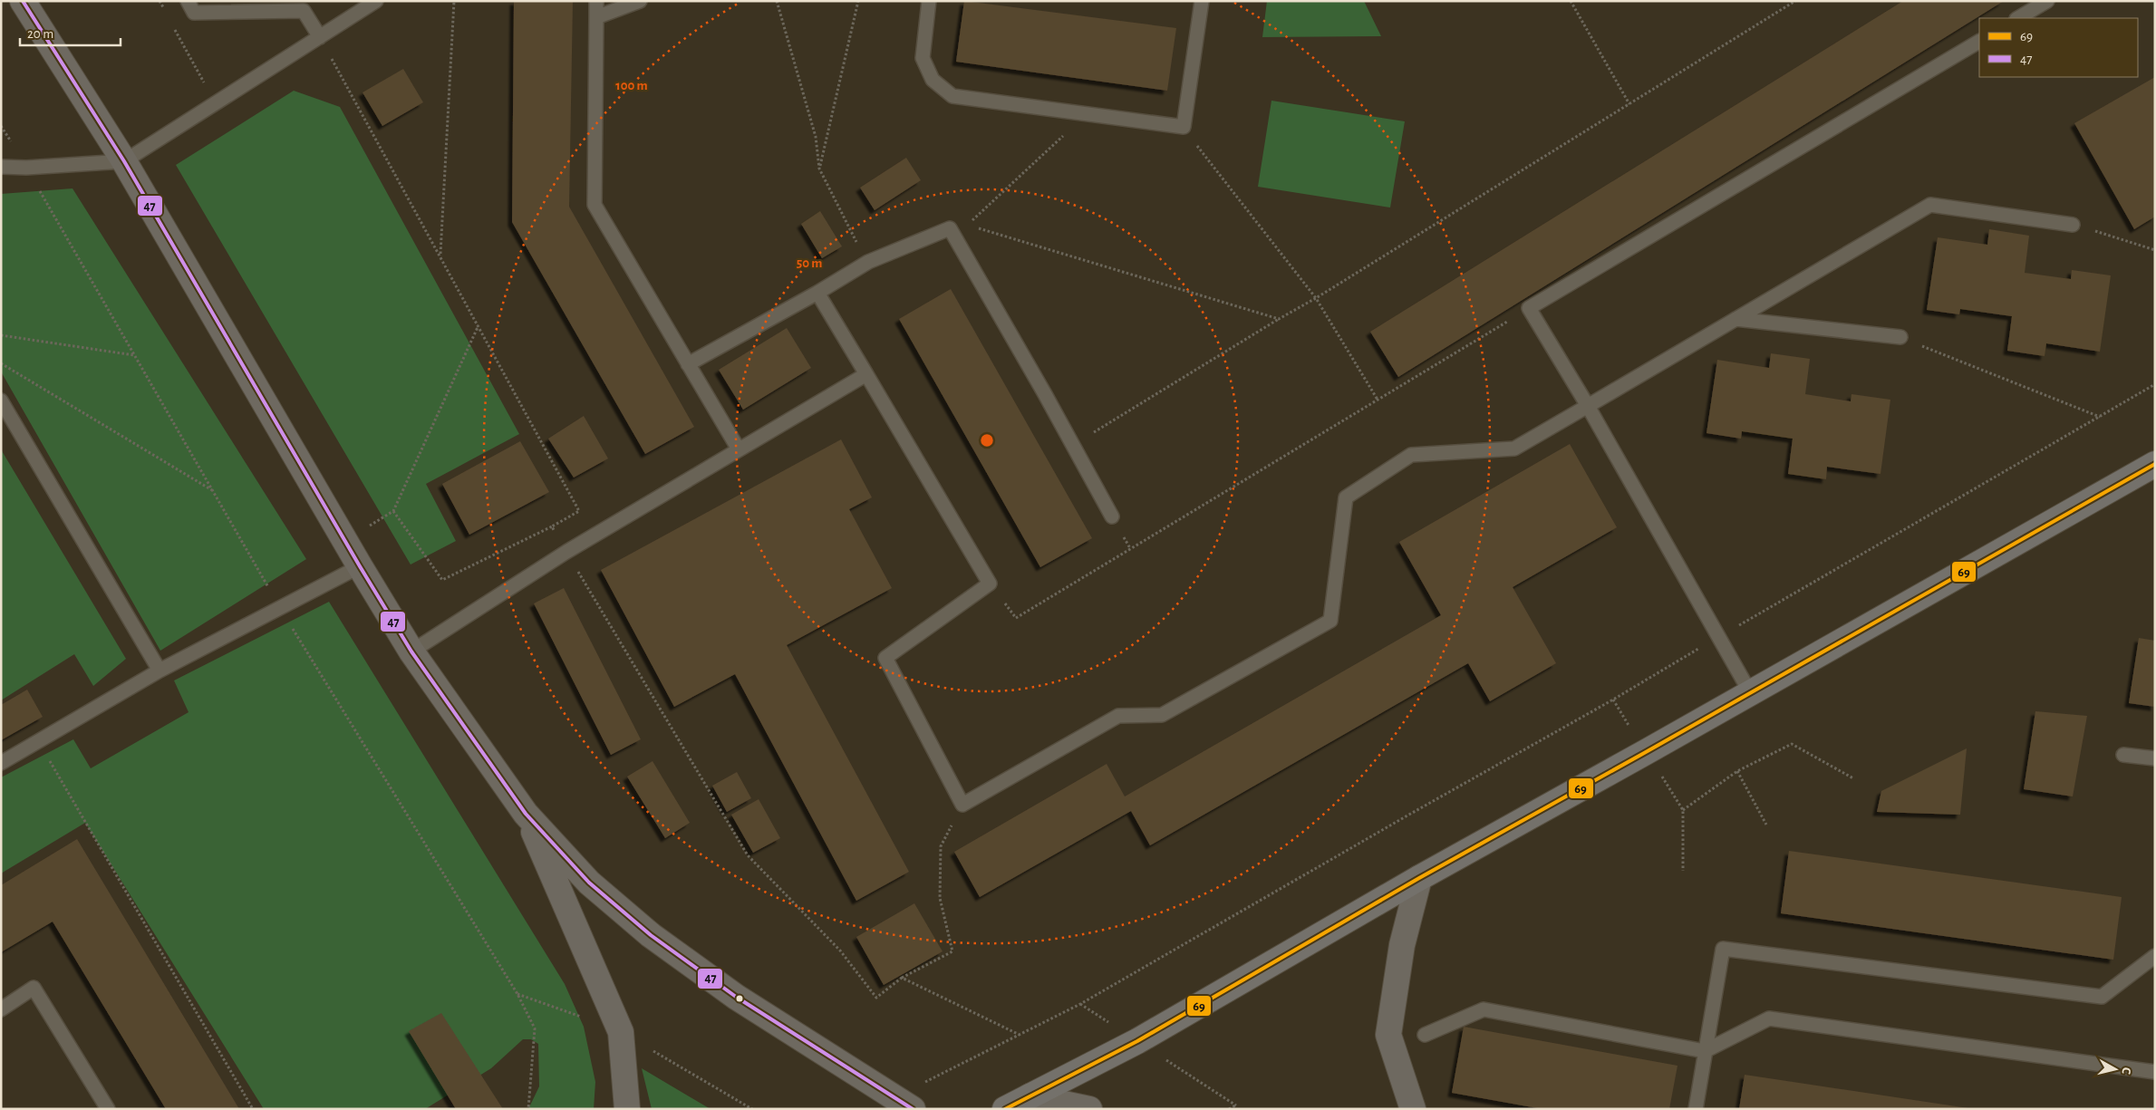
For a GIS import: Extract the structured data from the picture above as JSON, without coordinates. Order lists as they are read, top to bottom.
{
  "lines": ["transit line 47", "transit line 69"],
  "legend": ["69", "47"],
  "scale_bar": "20 m",
  "north": "right",
  "rings": ["100 m", "50 m"]
}
